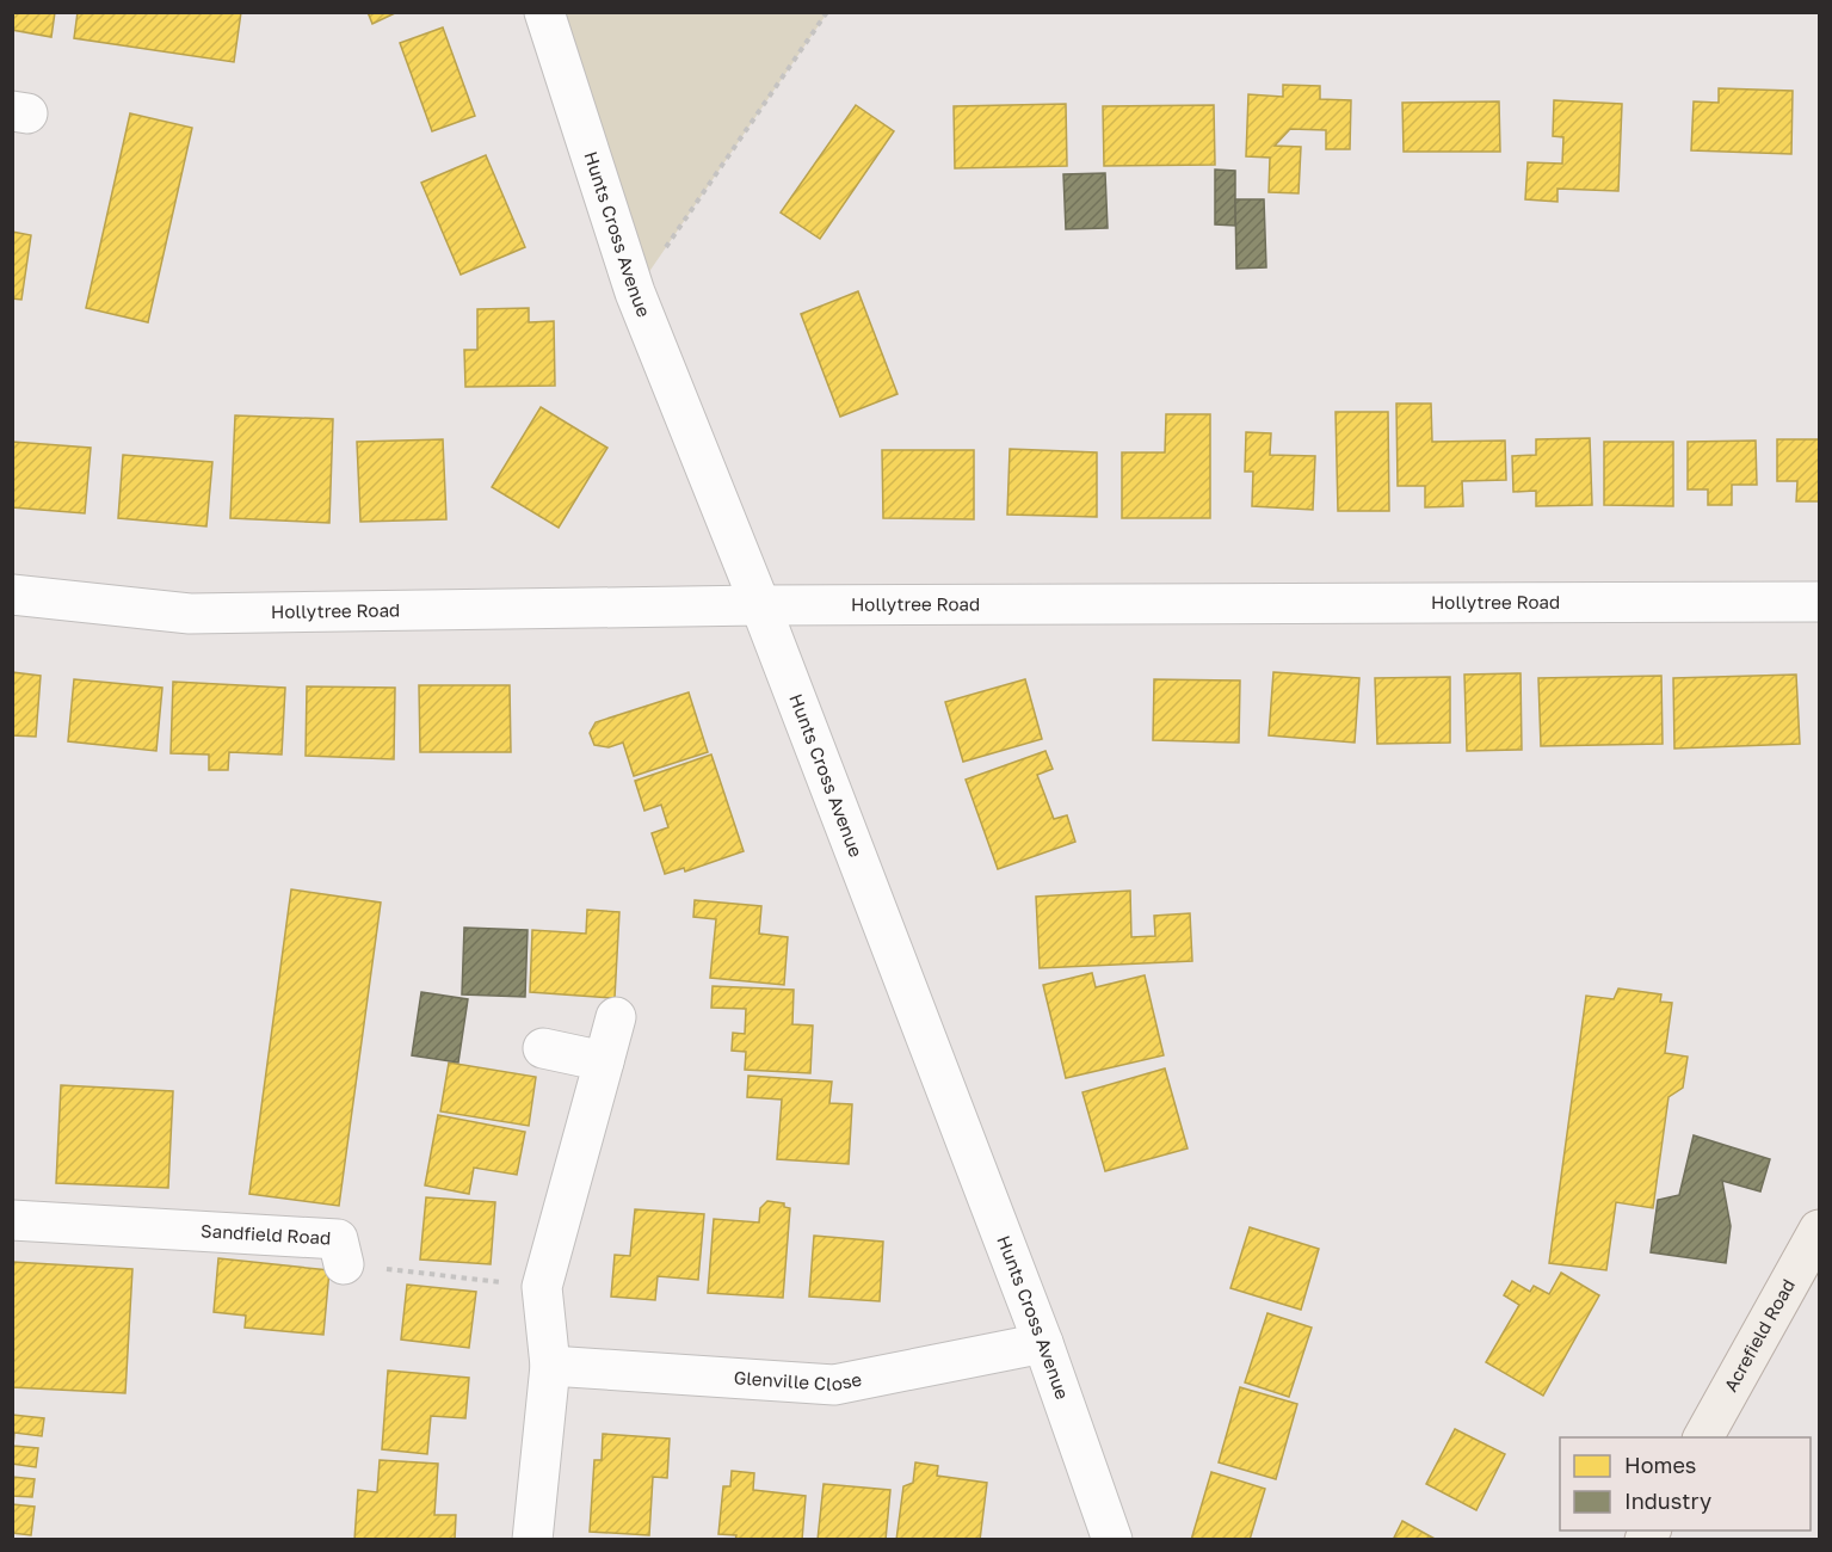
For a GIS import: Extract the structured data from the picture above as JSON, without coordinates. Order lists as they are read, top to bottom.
{
  "streets": {
    "main road": ["Acrefield Road"],
    "street": [
      "Hunts Cross Avenue",
      "Hollytree Road",
      "Sandfield Road",
      "Glenville Close"
    ]
  },
  "crossings": [
    ["Hunts Cross Avenue", "Hollytree Road"],
    ["Hunts Cross Avenue", "Glenville Close"]
  ],
  "legend": ["Homes", "Industry"]
}
